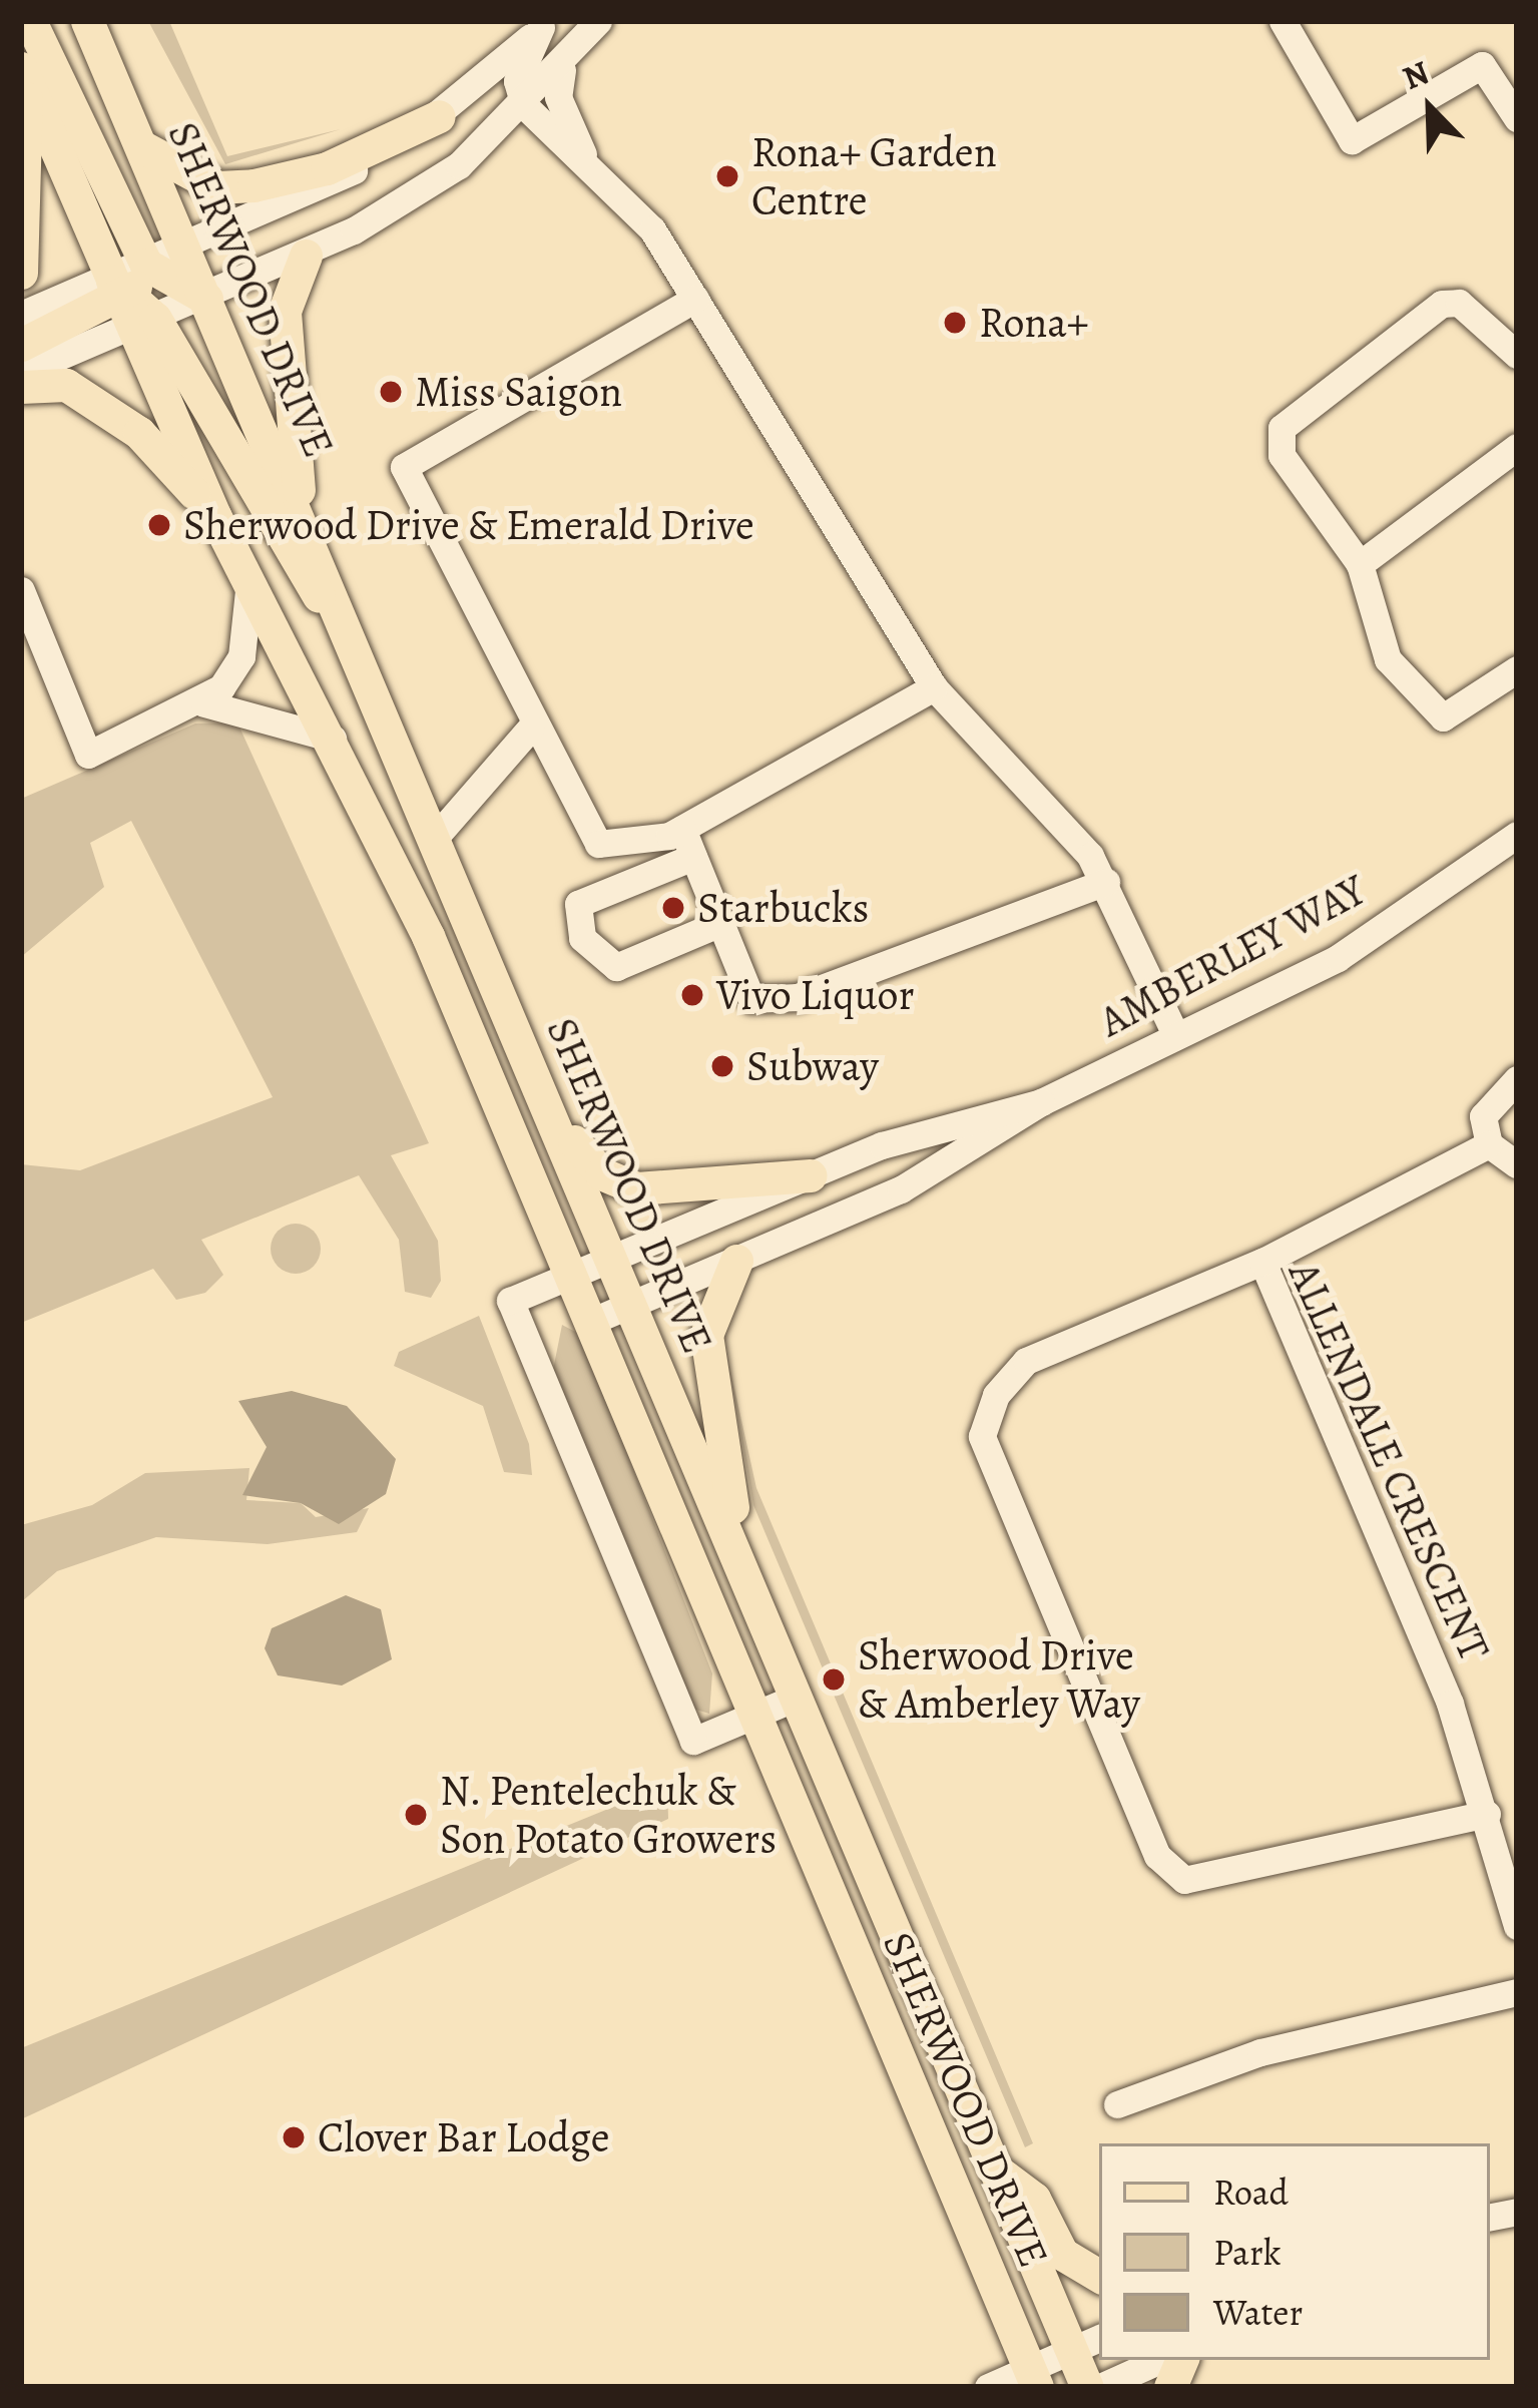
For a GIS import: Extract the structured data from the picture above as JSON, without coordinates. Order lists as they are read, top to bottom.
{
  "streets": {
    "main road": ["SHERWOOD DRIVE"],
    "street": ["AMBERLEY WAY", "ALLENDALE CRESCENT"]
  },
  "crossings": [
    ["SHERWOOD DRIVE", "AMBERLEY WAY"]
  ],
  "places": [
    "Rona+ Garden Centre",
    "Rona+",
    "Miss Saigon",
    "Sherwood Drive & Emerald Drive",
    "Starbucks",
    "Vivo Liquor",
    "Subway",
    "Sherwood Drive & Amberley Way",
    "N. Pentelechuk & Son Potato Growers",
    "Clover Bar Lodge"
  ],
  "legend": ["Road", "Park", "Water"],
  "north": "top left"
}
